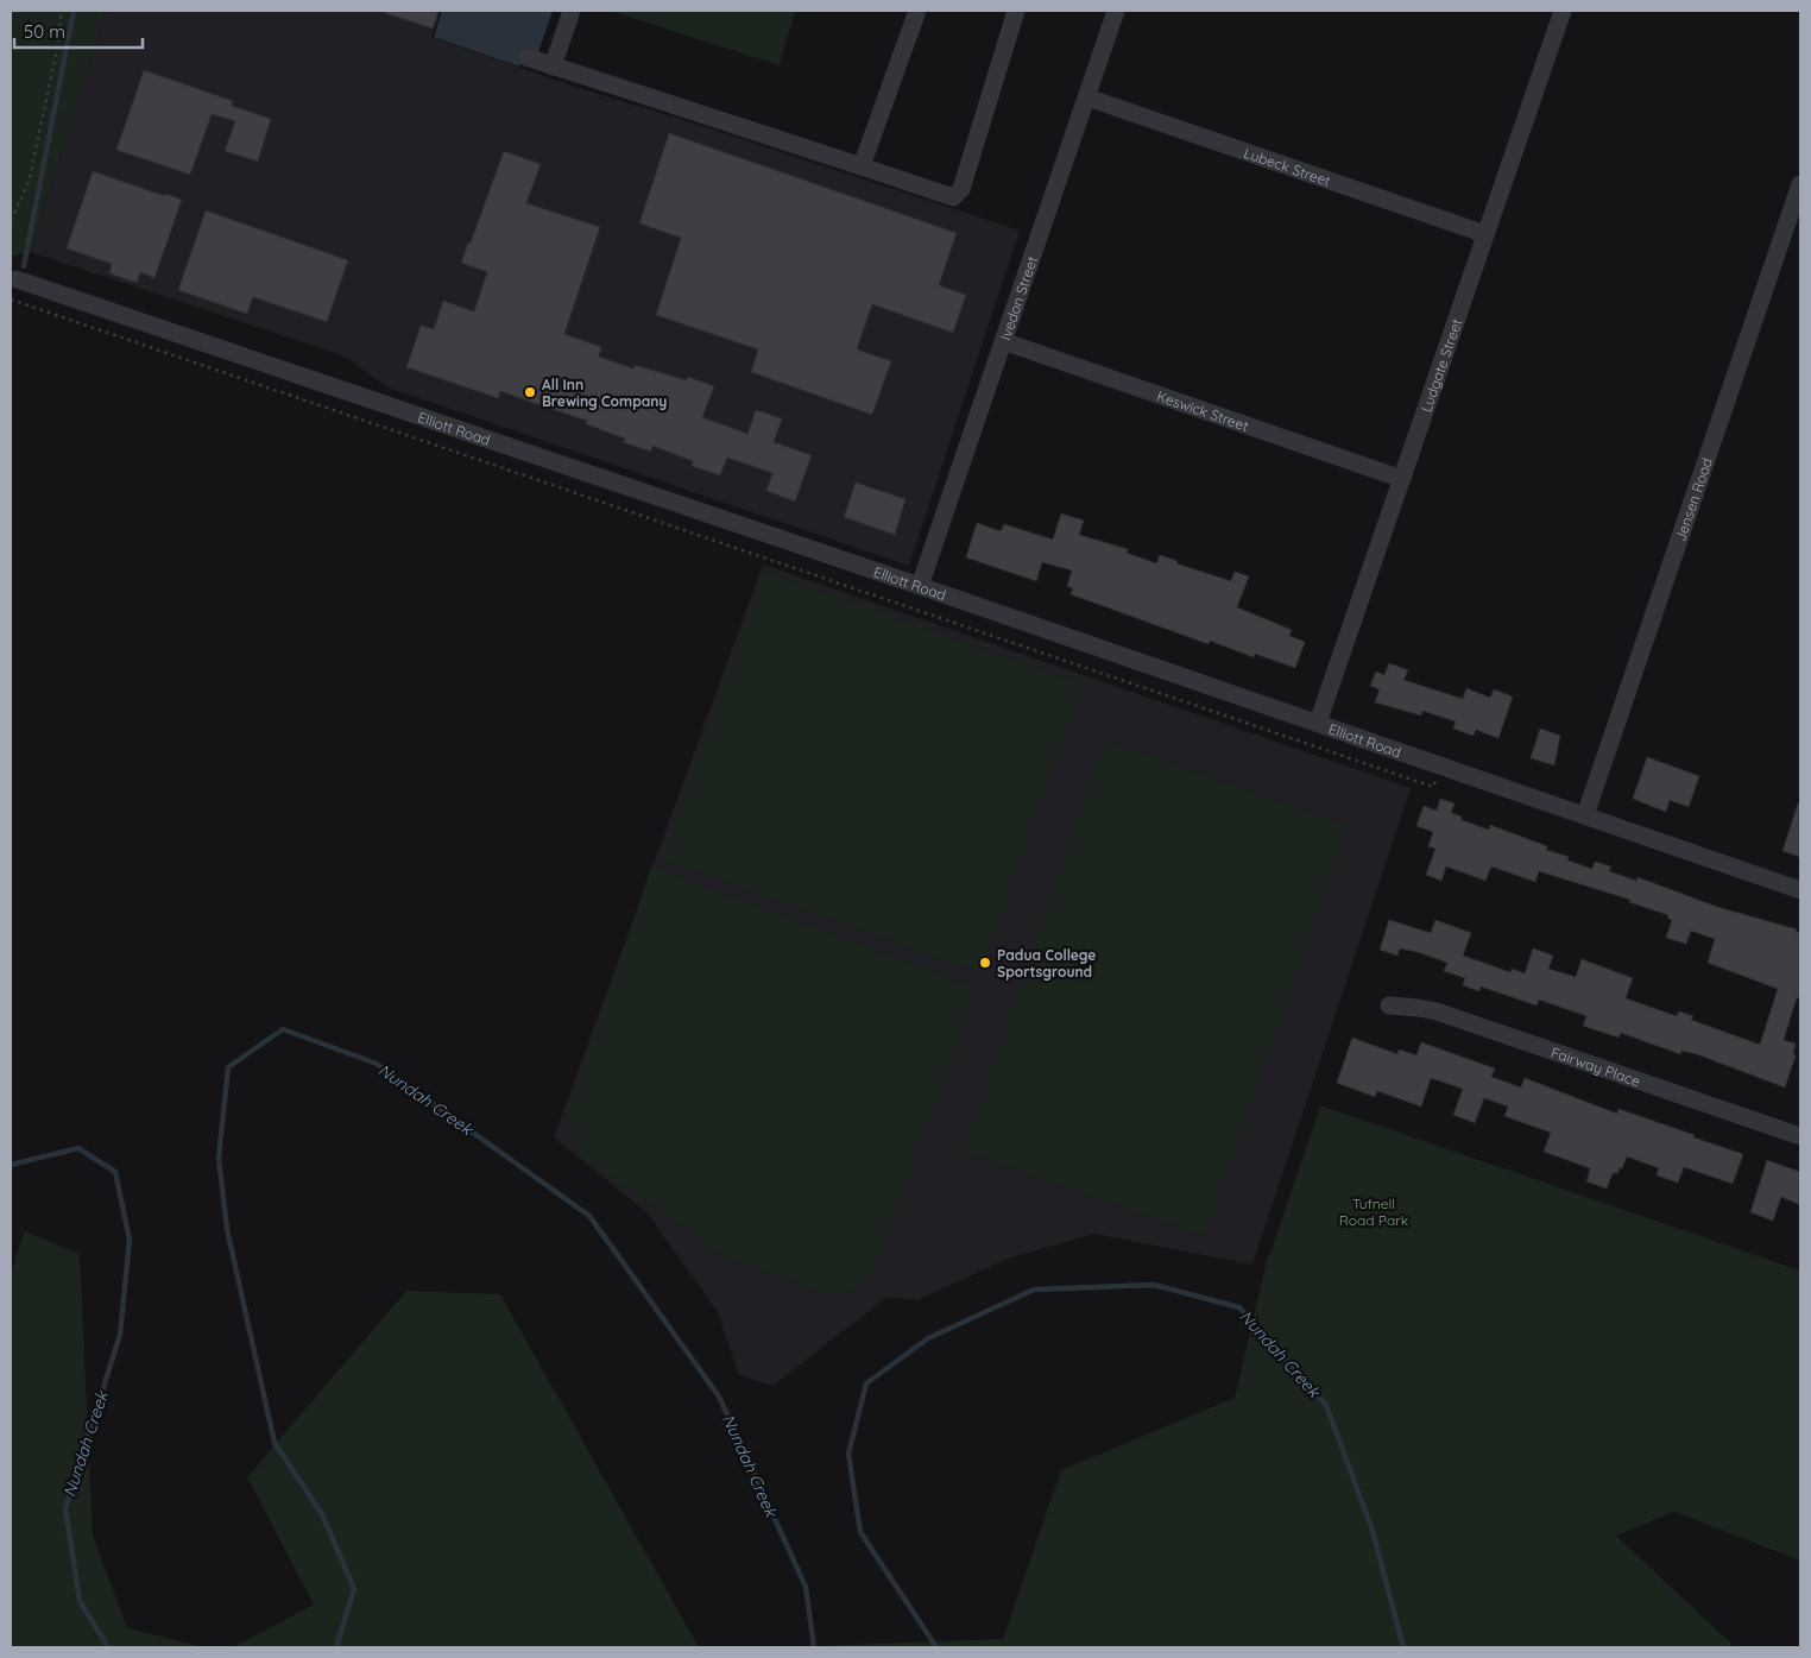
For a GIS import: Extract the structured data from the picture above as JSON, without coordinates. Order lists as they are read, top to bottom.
{
  "streets": {
    "street": [
      "Lubeck Street",
      "Ivedon Street",
      "Ludgate Street",
      "Keswick Street",
      "Elliott Road",
      "Jensen Road",
      "Fairway Place"
    ]
  },
  "crossings": [
    ["Lubeck Street", "Ivedon Street"],
    ["Lubeck Street", "Ludgate Street"],
    ["Ivedon Street", "Keswick Street"],
    ["Ivedon Street", "Elliott Road"],
    ["Ludgate Street", "Keswick Street"],
    ["Ludgate Street", "Elliott Road"],
    ["Elliott Road", "Jensen Road"]
  ],
  "water": ["Nundah Creek"],
  "parks": ["Tufnell Road Park"],
  "places": ["All Inn Brewing Company", "Padua College Sportsground"],
  "scale_bar": "50 m"
}
